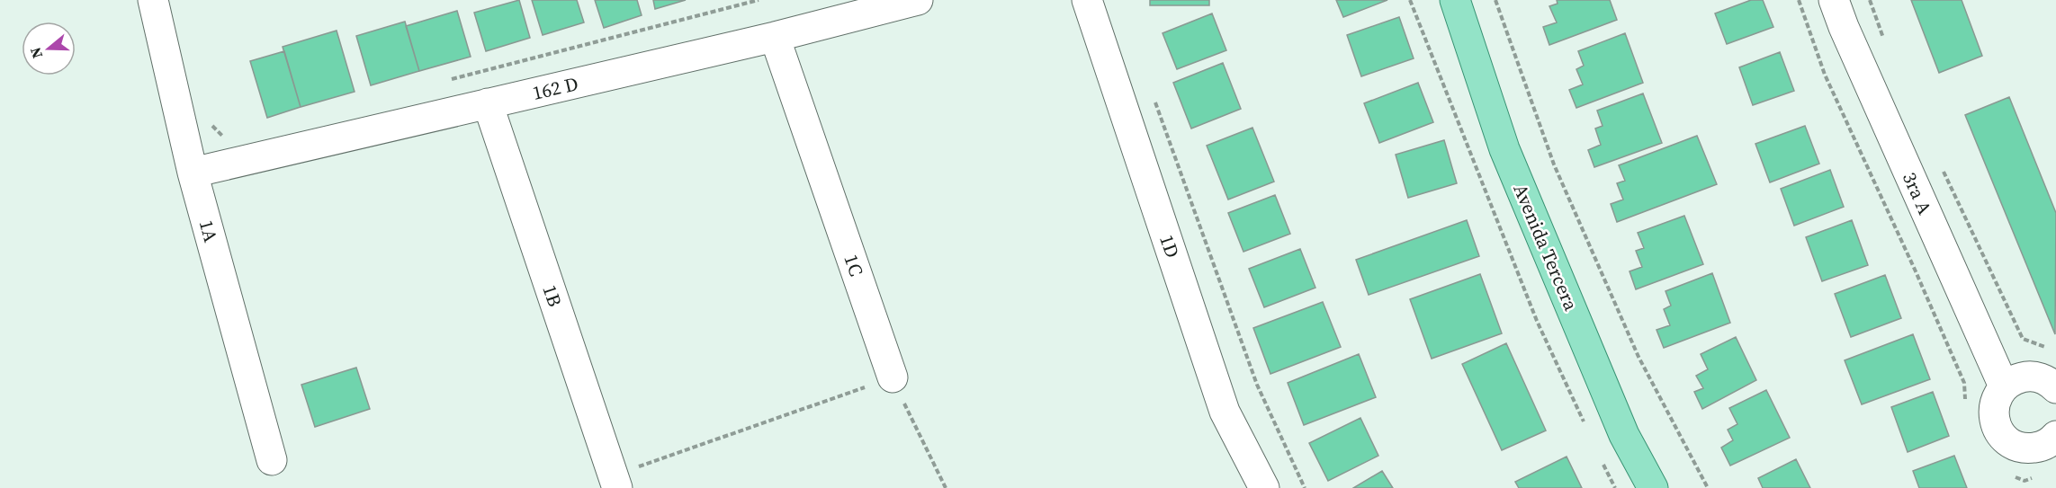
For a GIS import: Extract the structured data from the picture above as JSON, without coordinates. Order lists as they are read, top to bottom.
{
  "streets": {
    "main road": ["Avenida Tercera"],
    "street": [
      "162 D",
      "3ra A",
      "1A",
      "1D",
      "1C",
      "1B"
    ]
  },
  "crossings": [
    ["162 D", "1A"],
    ["162 D", "1C"],
    ["162 D", "1B"]
  ],
  "north": "left"
}
